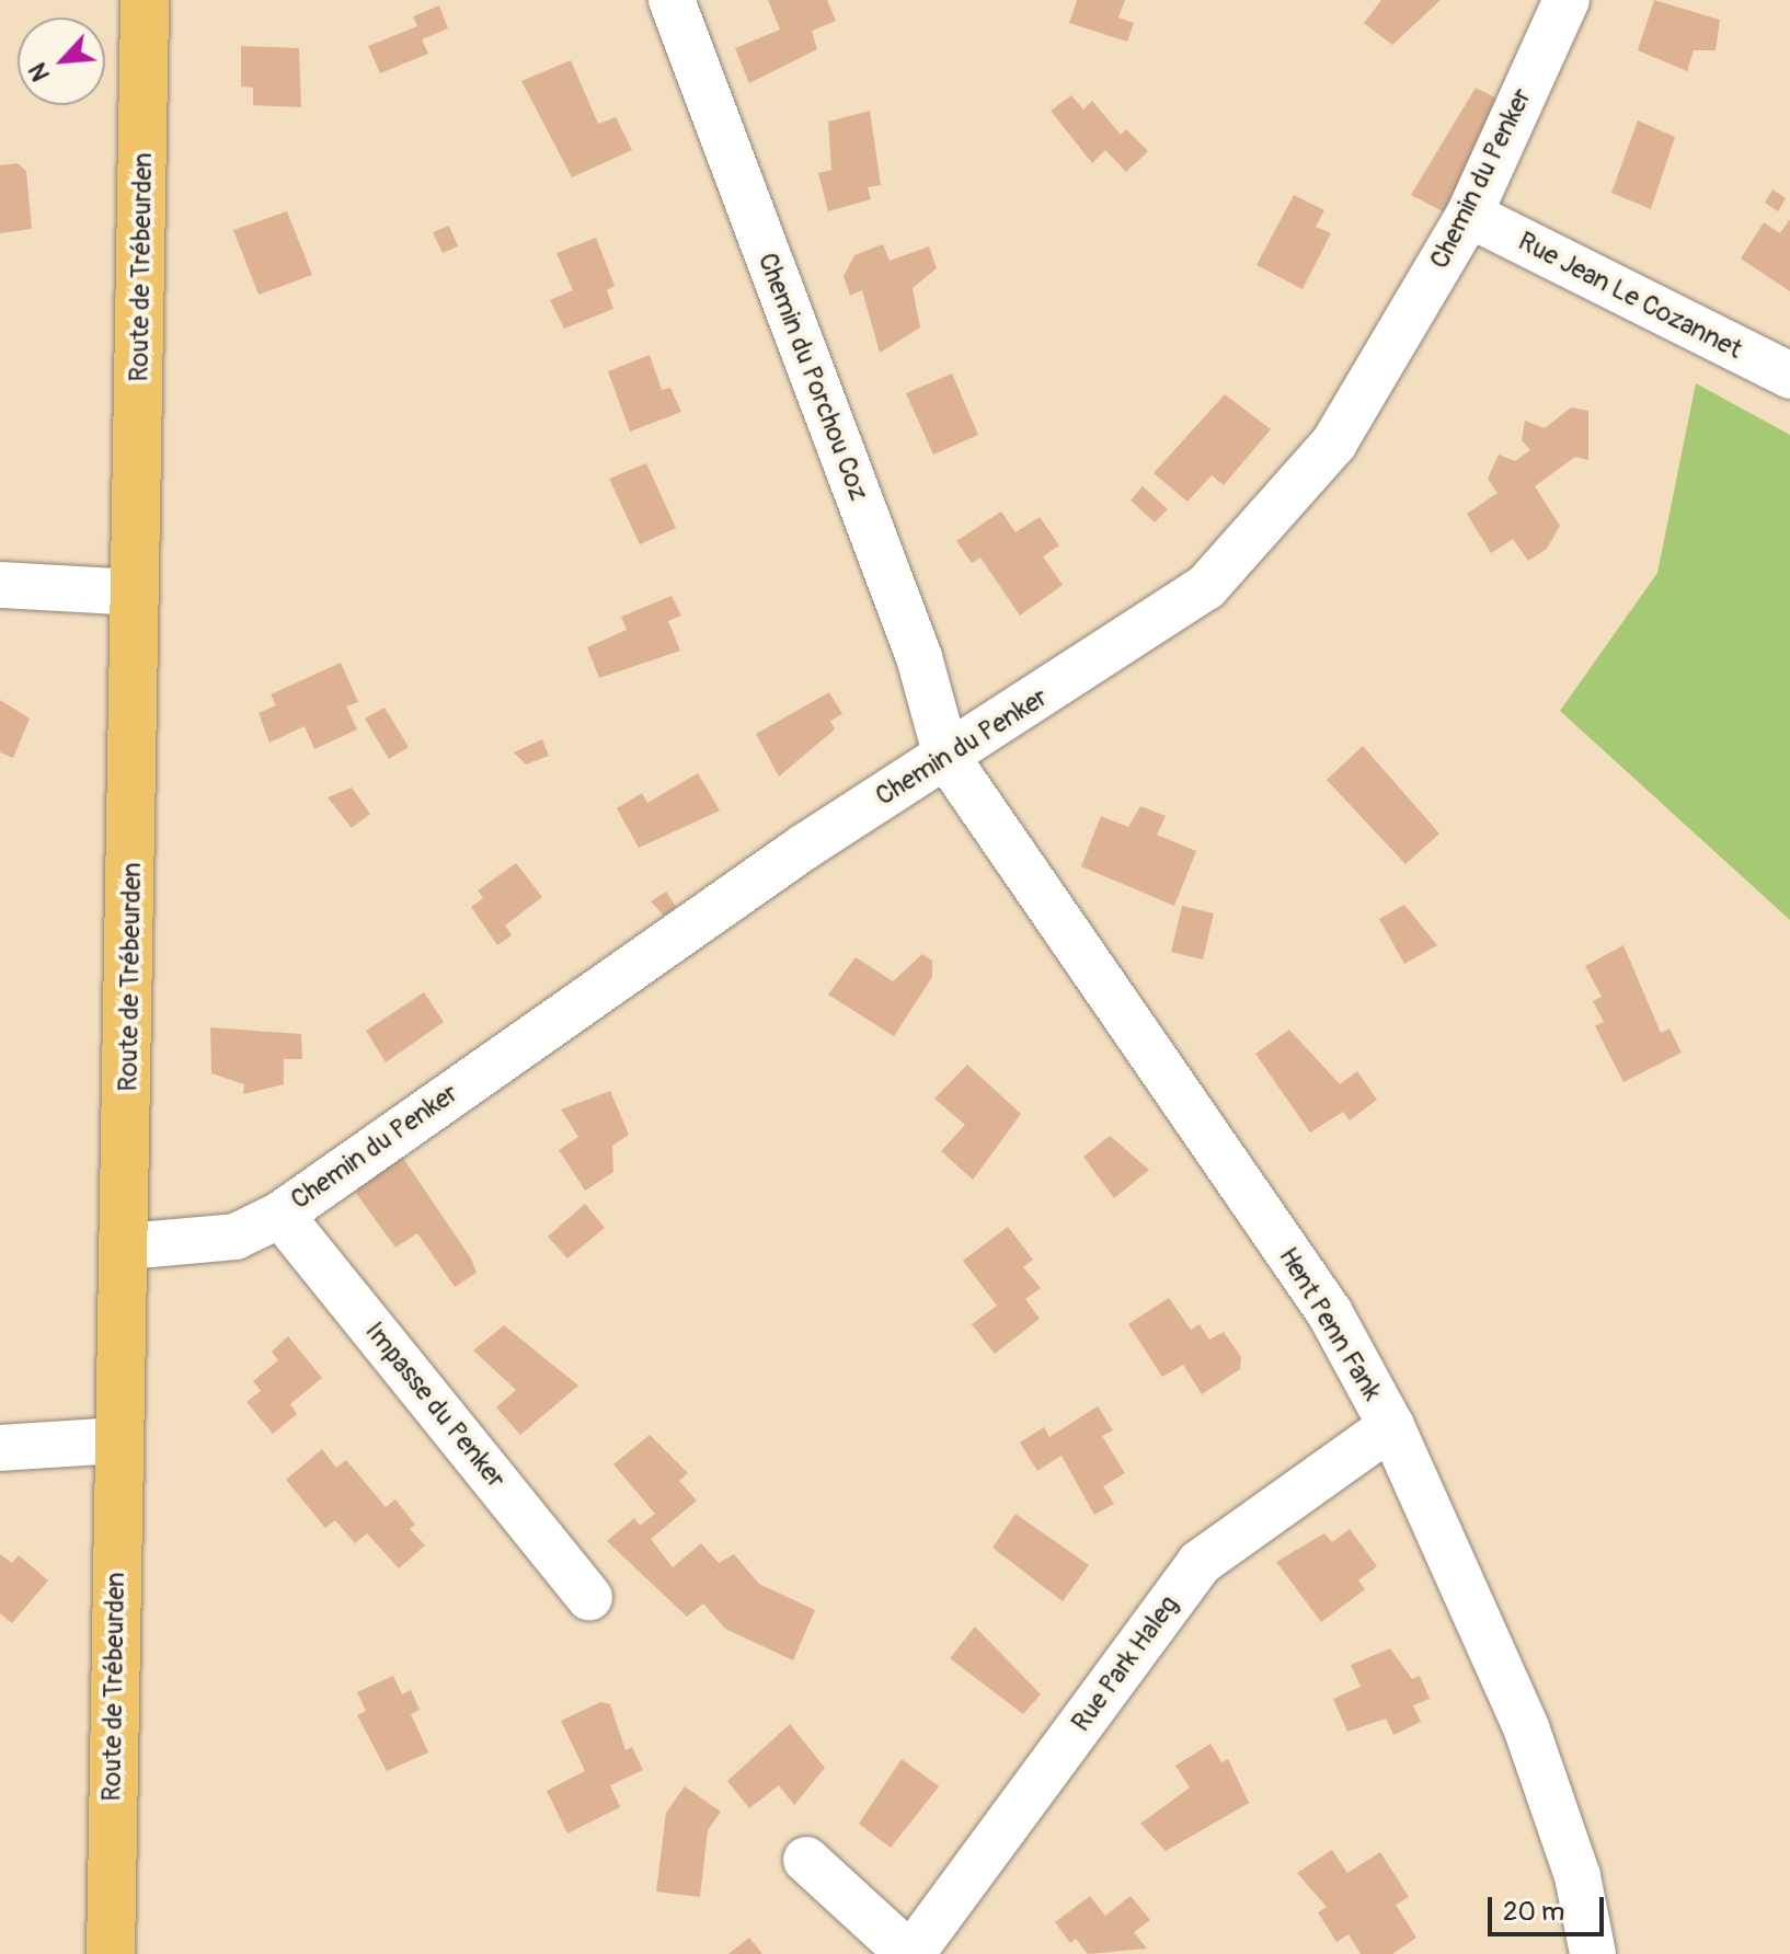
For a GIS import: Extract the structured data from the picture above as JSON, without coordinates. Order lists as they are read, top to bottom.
{
  "streets": {
    "main road": ["Route de Trébeurden"],
    "street": [
      "Chemin du Penker",
      "Rue Jean Le Cozannet",
      "Chemin du Porchou Coz",
      "Hent Penn Fank",
      "Impasse du Penker",
      "Rue Park Haleg"
    ]
  },
  "crossings": [
    ["Chemin du Penker", "Route de Trébeurden"],
    ["Chemin du Penker", "Rue Jean Le Cozannet"],
    ["Chemin du Penker", "Chemin du Porchou Coz"],
    ["Chemin du Penker", "Hent Penn Fank"],
    ["Chemin du Penker", "Impasse du Penker"],
    ["Chemin du Porchou Coz", "Hent Penn Fank"],
    ["Hent Penn Fank", "Rue Park Haleg"]
  ],
  "scale_bar": "20 m",
  "north": "bottom left"
}
